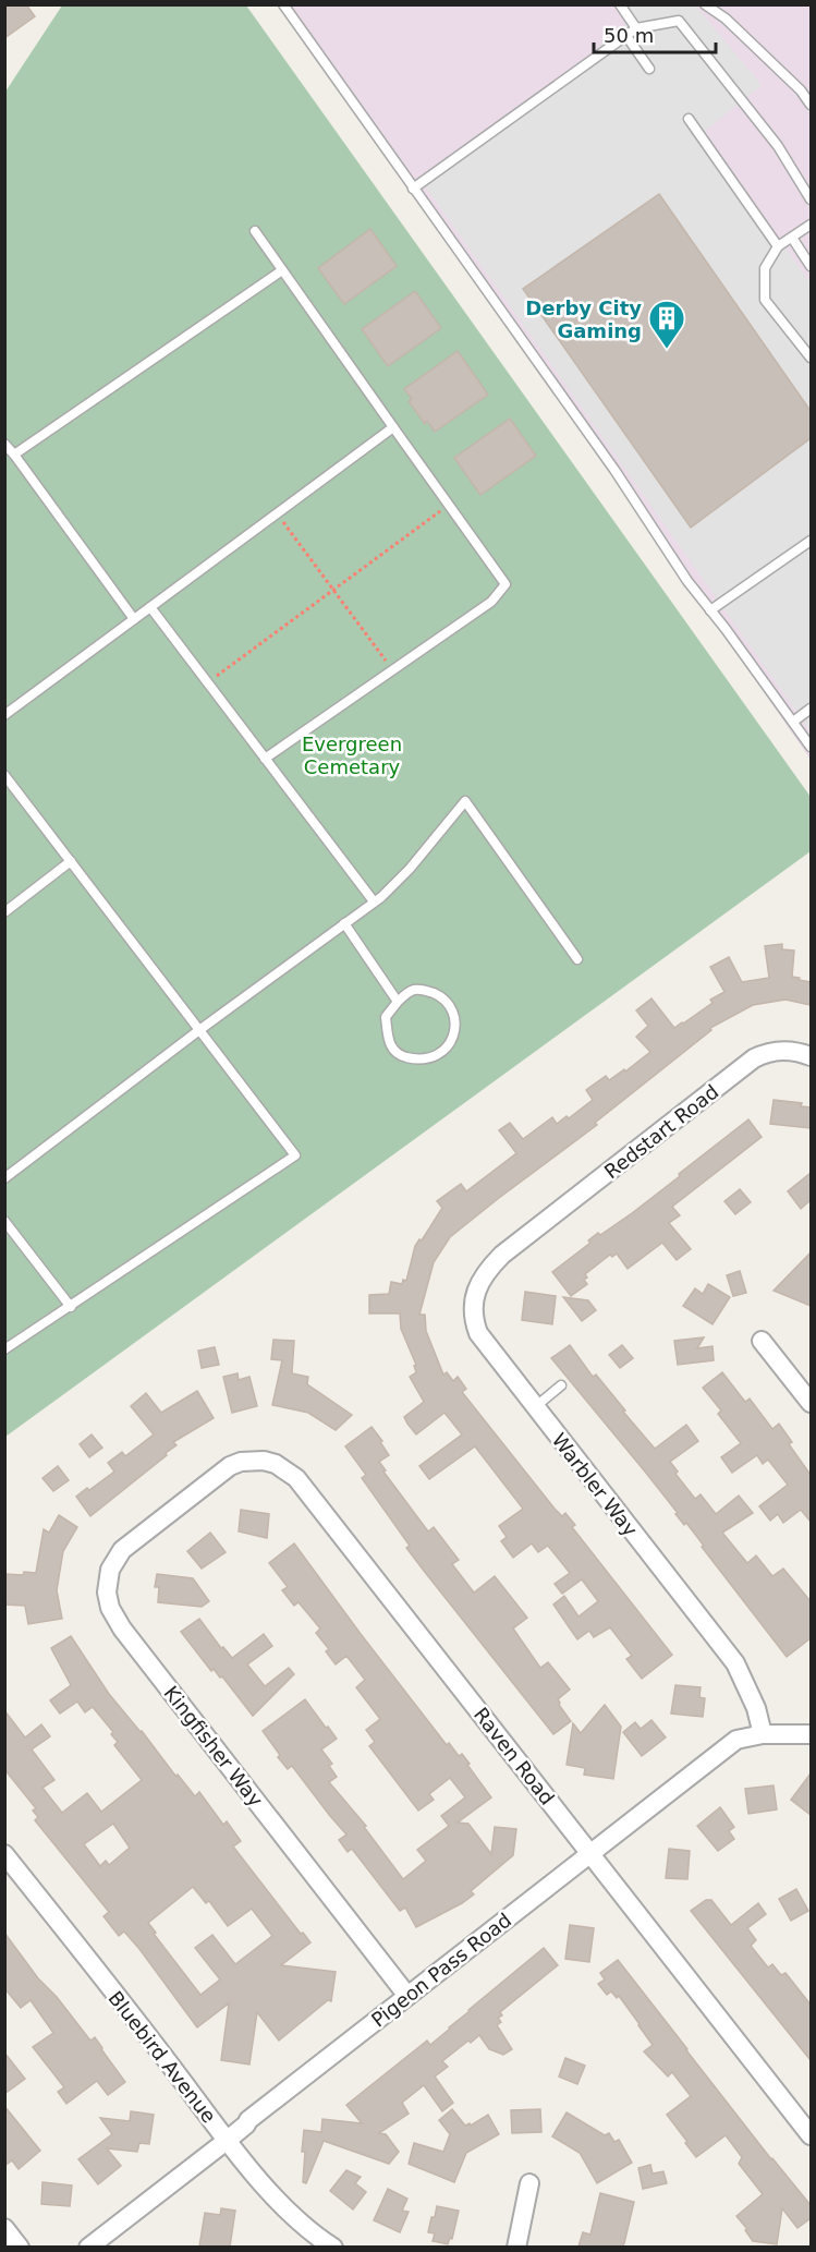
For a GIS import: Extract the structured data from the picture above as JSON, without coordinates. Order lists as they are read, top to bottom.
{
  "streets": {
    "street": [
      "Redstart Road",
      "Warbler Way",
      "Kingfisher Way",
      "Raven Road",
      "Pigeon Pass Road",
      "Bluebird Avenue"
    ]
  },
  "crossings": [
    ["Redstart Road", "Warbler Way"],
    ["Warbler Way", "Pigeon Pass Road"],
    ["Kingfisher Way", "Raven Road"],
    ["Kingfisher Way", "Pigeon Pass Road"],
    ["Raven Road", "Pigeon Pass Road"],
    ["Pigeon Pass Road", "Bluebird Avenue"]
  ],
  "parks": ["Evergreen Cemetary"],
  "places": {
    "building": ["Derby City Gaming"]
  },
  "scale_bar": "50 m"
}
